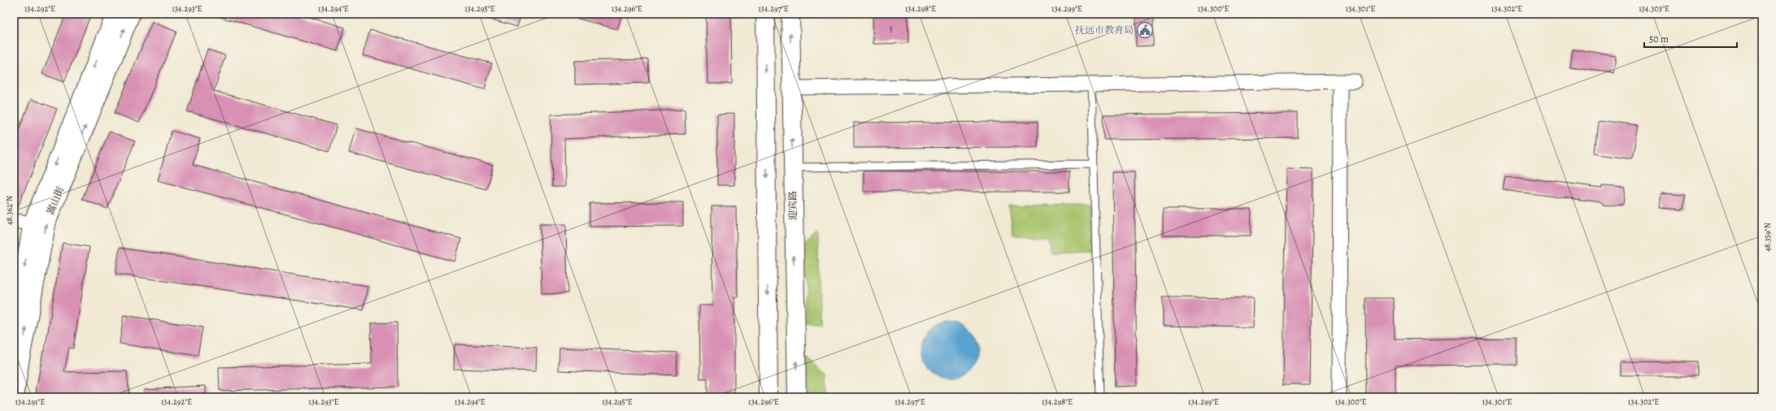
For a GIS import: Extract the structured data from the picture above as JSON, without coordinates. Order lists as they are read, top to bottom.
{
  "streets": {
    "main road": ["嵩山街", "迎宾路"]
  },
  "places": {
    "public building": ["抚远市教育局"]
  },
  "house_numbers": ["5"],
  "scale_bar": "50 m",
  "coordinates": [
    "134.292°E",
    "134.293°E",
    "134.294°E",
    "134.295°E",
    "134.296°E",
    "134.297°E",
    "134.298°E",
    "134.299°E",
    "134.300°E",
    "134.301°E",
    "134.302°E",
    "134.303°E",
    "48.362°N",
    "48.359°N",
    "134.291°E"
  ]
}
